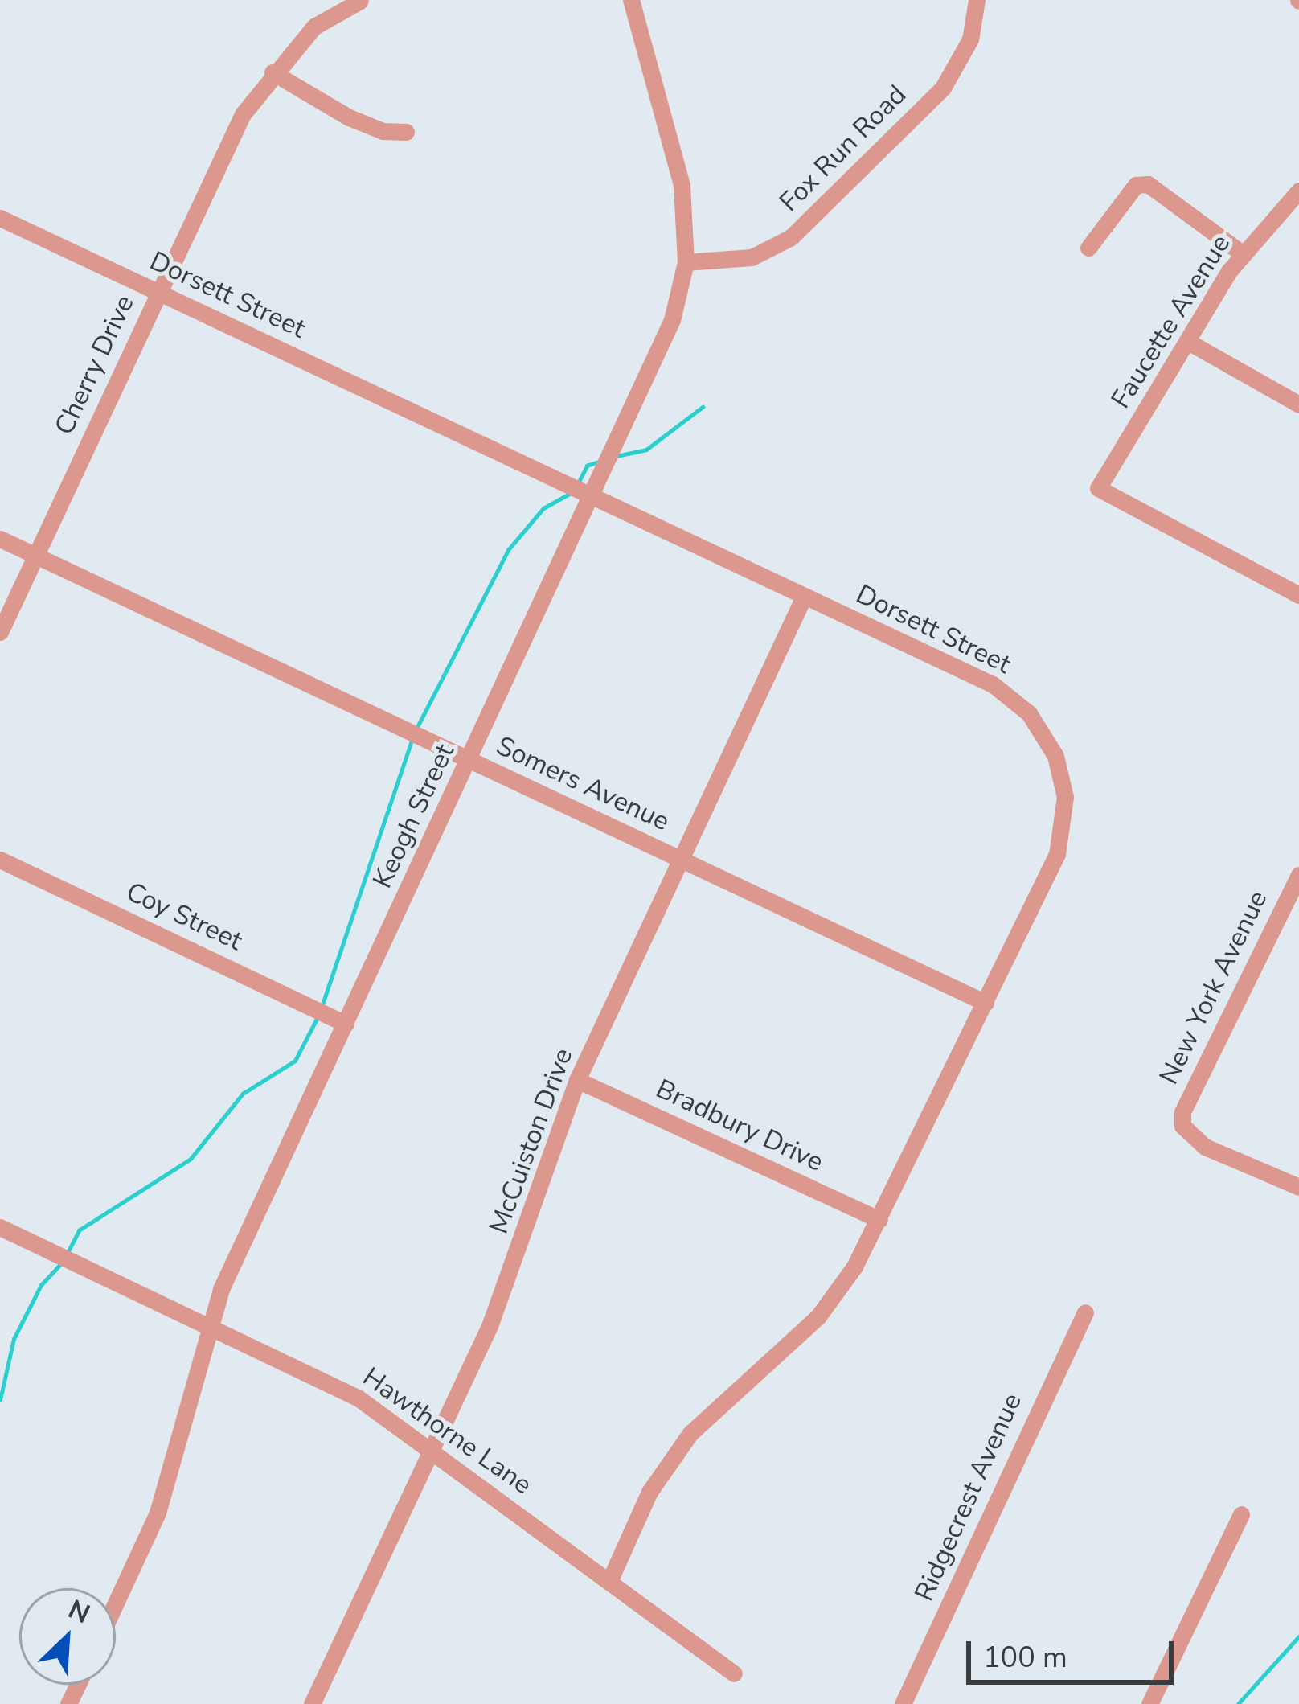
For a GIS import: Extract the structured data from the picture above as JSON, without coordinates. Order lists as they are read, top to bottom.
{
  "streets": {
    "street": [
      "Fox Run Road",
      "Dorsett Street",
      "Faucette Avenue",
      "Cherry Drive",
      "Somers Avenue",
      "Keogh Street",
      "Coy Street",
      "New York Avenue",
      "Bradbury Drive",
      "McCuiston Drive",
      "Hawthorne Lane",
      "Ridgecrest Avenue"
    ]
  },
  "crossings": [
    ["Fox Run Road", "Keogh Street"],
    ["Dorsett Street", "Cherry Drive"],
    ["Dorsett Street", "Somers Avenue"],
    ["Dorsett Street", "Keogh Street"],
    ["Dorsett Street", "Bradbury Drive"],
    ["Dorsett Street", "McCuiston Drive"],
    ["Dorsett Street", "Hawthorne Lane"],
    ["Cherry Drive", "Somers Avenue"],
    ["Somers Avenue", "Keogh Street"],
    ["Somers Avenue", "McCuiston Drive"],
    ["Keogh Street", "Coy Street"],
    ["Keogh Street", "Hawthorne Lane"],
    ["Bradbury Drive", "McCuiston Drive"],
    ["McCuiston Drive", "Hawthorne Lane"]
  ],
  "scale_bar": "100 m",
  "north": "top right"
}
